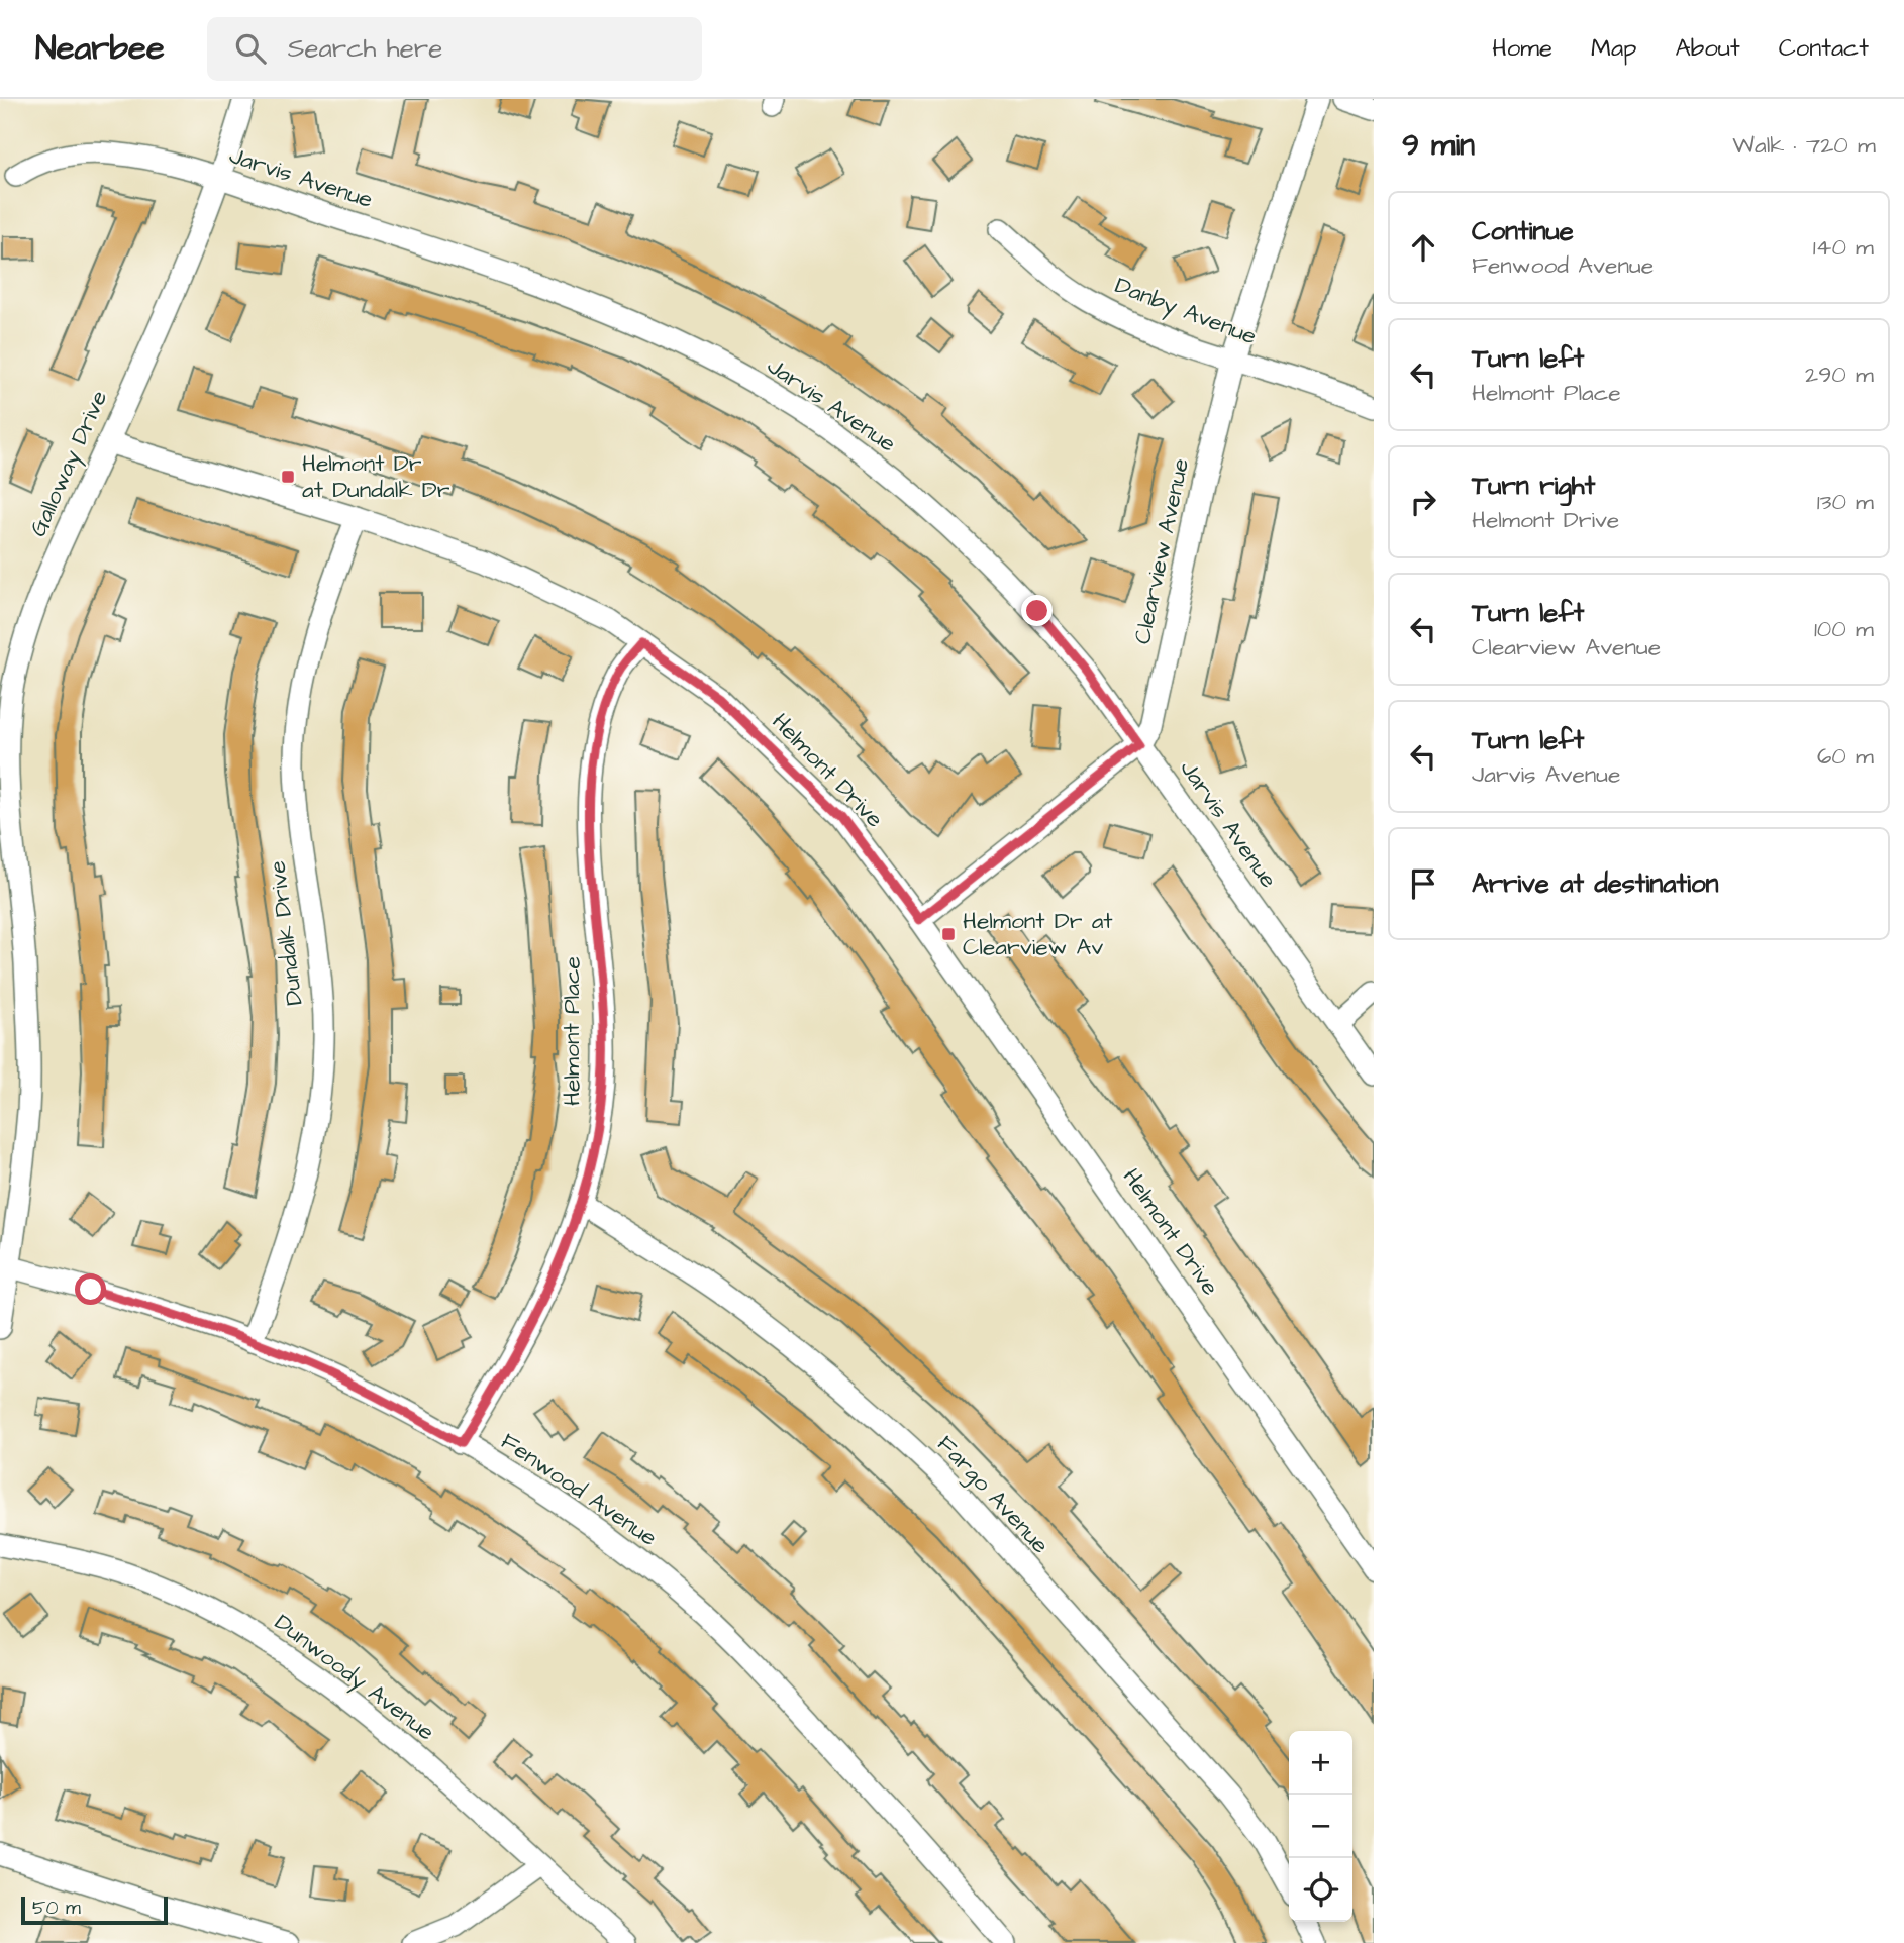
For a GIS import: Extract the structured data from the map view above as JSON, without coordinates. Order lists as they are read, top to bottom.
{
  "streets": {
    "street": [
      "Jarvis Avenue",
      "Danby Avenue",
      "Galloway Drive",
      "Clearview Avenue",
      "Helmont Drive",
      "Dundalk Drive",
      "Helmont Place",
      "Fenwood Avenue",
      "Fargo Avenue",
      "Dunwoody Avenue"
    ]
  },
  "crossings": [
    ["Jarvis Avenue", "Galloway Drive"],
    ["Jarvis Avenue", "Clearview Avenue"],
    ["Danby Avenue", "Clearview Avenue"],
    ["Galloway Drive", "Helmont Drive"],
    ["Galloway Drive", "Fenwood Avenue"],
    ["Clearview Avenue", "Helmont Drive"],
    ["Helmont Drive", "Dundalk Drive"],
    ["Helmont Drive", "Helmont Place"],
    ["Dundalk Drive", "Fenwood Avenue"],
    ["Helmont Place", "Fenwood Avenue"],
    ["Helmont Place", "Fargo Avenue"]
  ],
  "places": {
    "transit": ["Helmont Dr at Dundalk Dr", "Helmont Dr at Clearview Av"]
  },
  "scale_bar": "50 m",
  "page": {
    "header": "Nearbee",
    "search": "Search here",
    "nav": [
      "Home",
      "Map",
      "About",
      "Contact"
    ],
    "heading": ["9 min", "Walk · 720 m"],
    "list": [
      ["Continue", "Fenwood Avenue", "140 m"],
      ["Turn left", "Helmont Place", "290 m"],
      ["Turn right", "Helmont Drive", "130 m"],
      ["Turn left", "Clearview Avenue", "100 m"],
      ["Turn left", "Jarvis Avenue", "60 m"],
      "Arrive at destination"
    ],
    "map_buttons": ["+", "−"],
    "scale": "50 m"
  }
}
